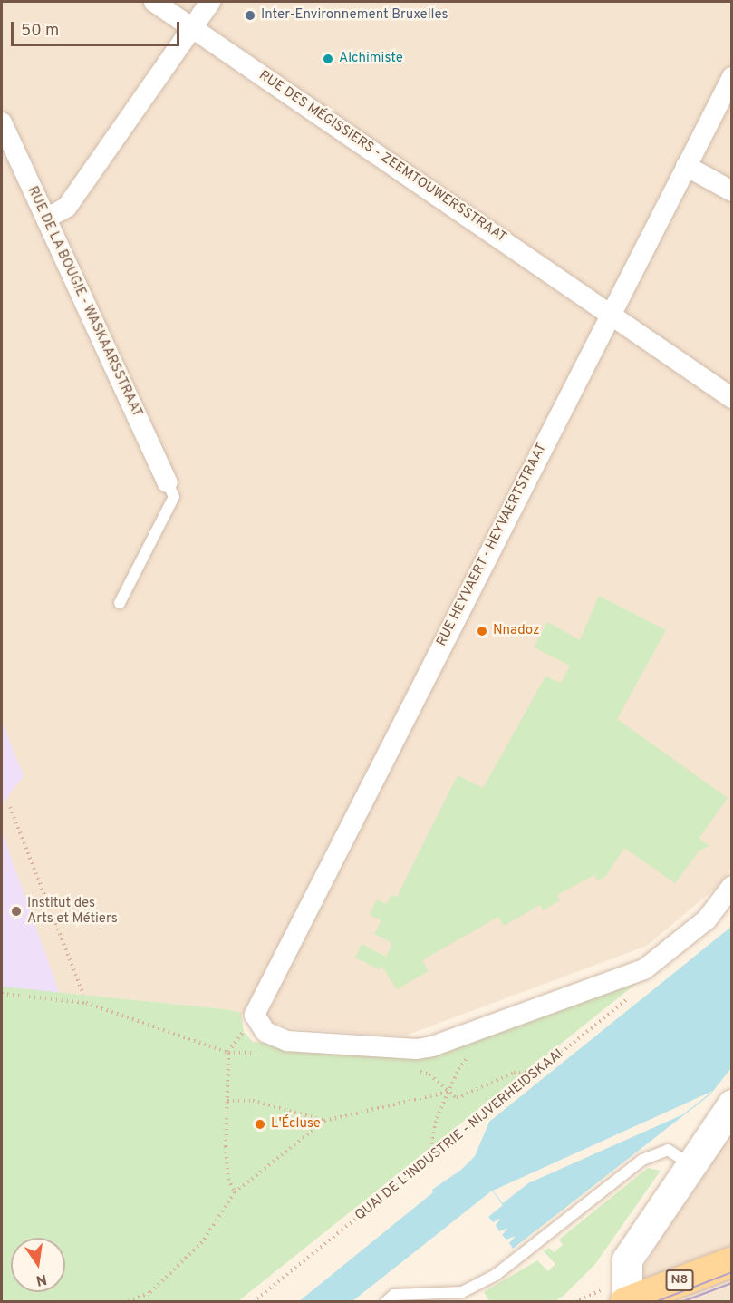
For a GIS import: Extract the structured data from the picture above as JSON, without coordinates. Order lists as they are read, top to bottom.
{
  "streets": {
    "main road": ["N8"],
    "street": ["RUE DES MÉGISSIERS - ZEEMTOUWERSSTRAAT", "RUE DE LA BOUGIE - WASKAARSSTRAAT", "RUE HEYVAERT - HEYVAERTSTRAAT"],
    "path": ["QUAI DE L'INDUSTRIE - NIJVERHEIDSKAAI"]
  },
  "crossings": [
    ["RUE DES MÉGISSIERS - ZEEMTOUWERSSTRAAT", "RUE HEYVAERT - HEYVAERTSTRAAT"]
  ],
  "places": [
    "Inter-Environnement Bruxelles",
    "Alchimiste",
    "Nnadoz",
    "Institut des Arts et Métiers",
    "L'Écluse"
  ],
  "scale_bar": "50 m",
  "north": "bottom"
}
